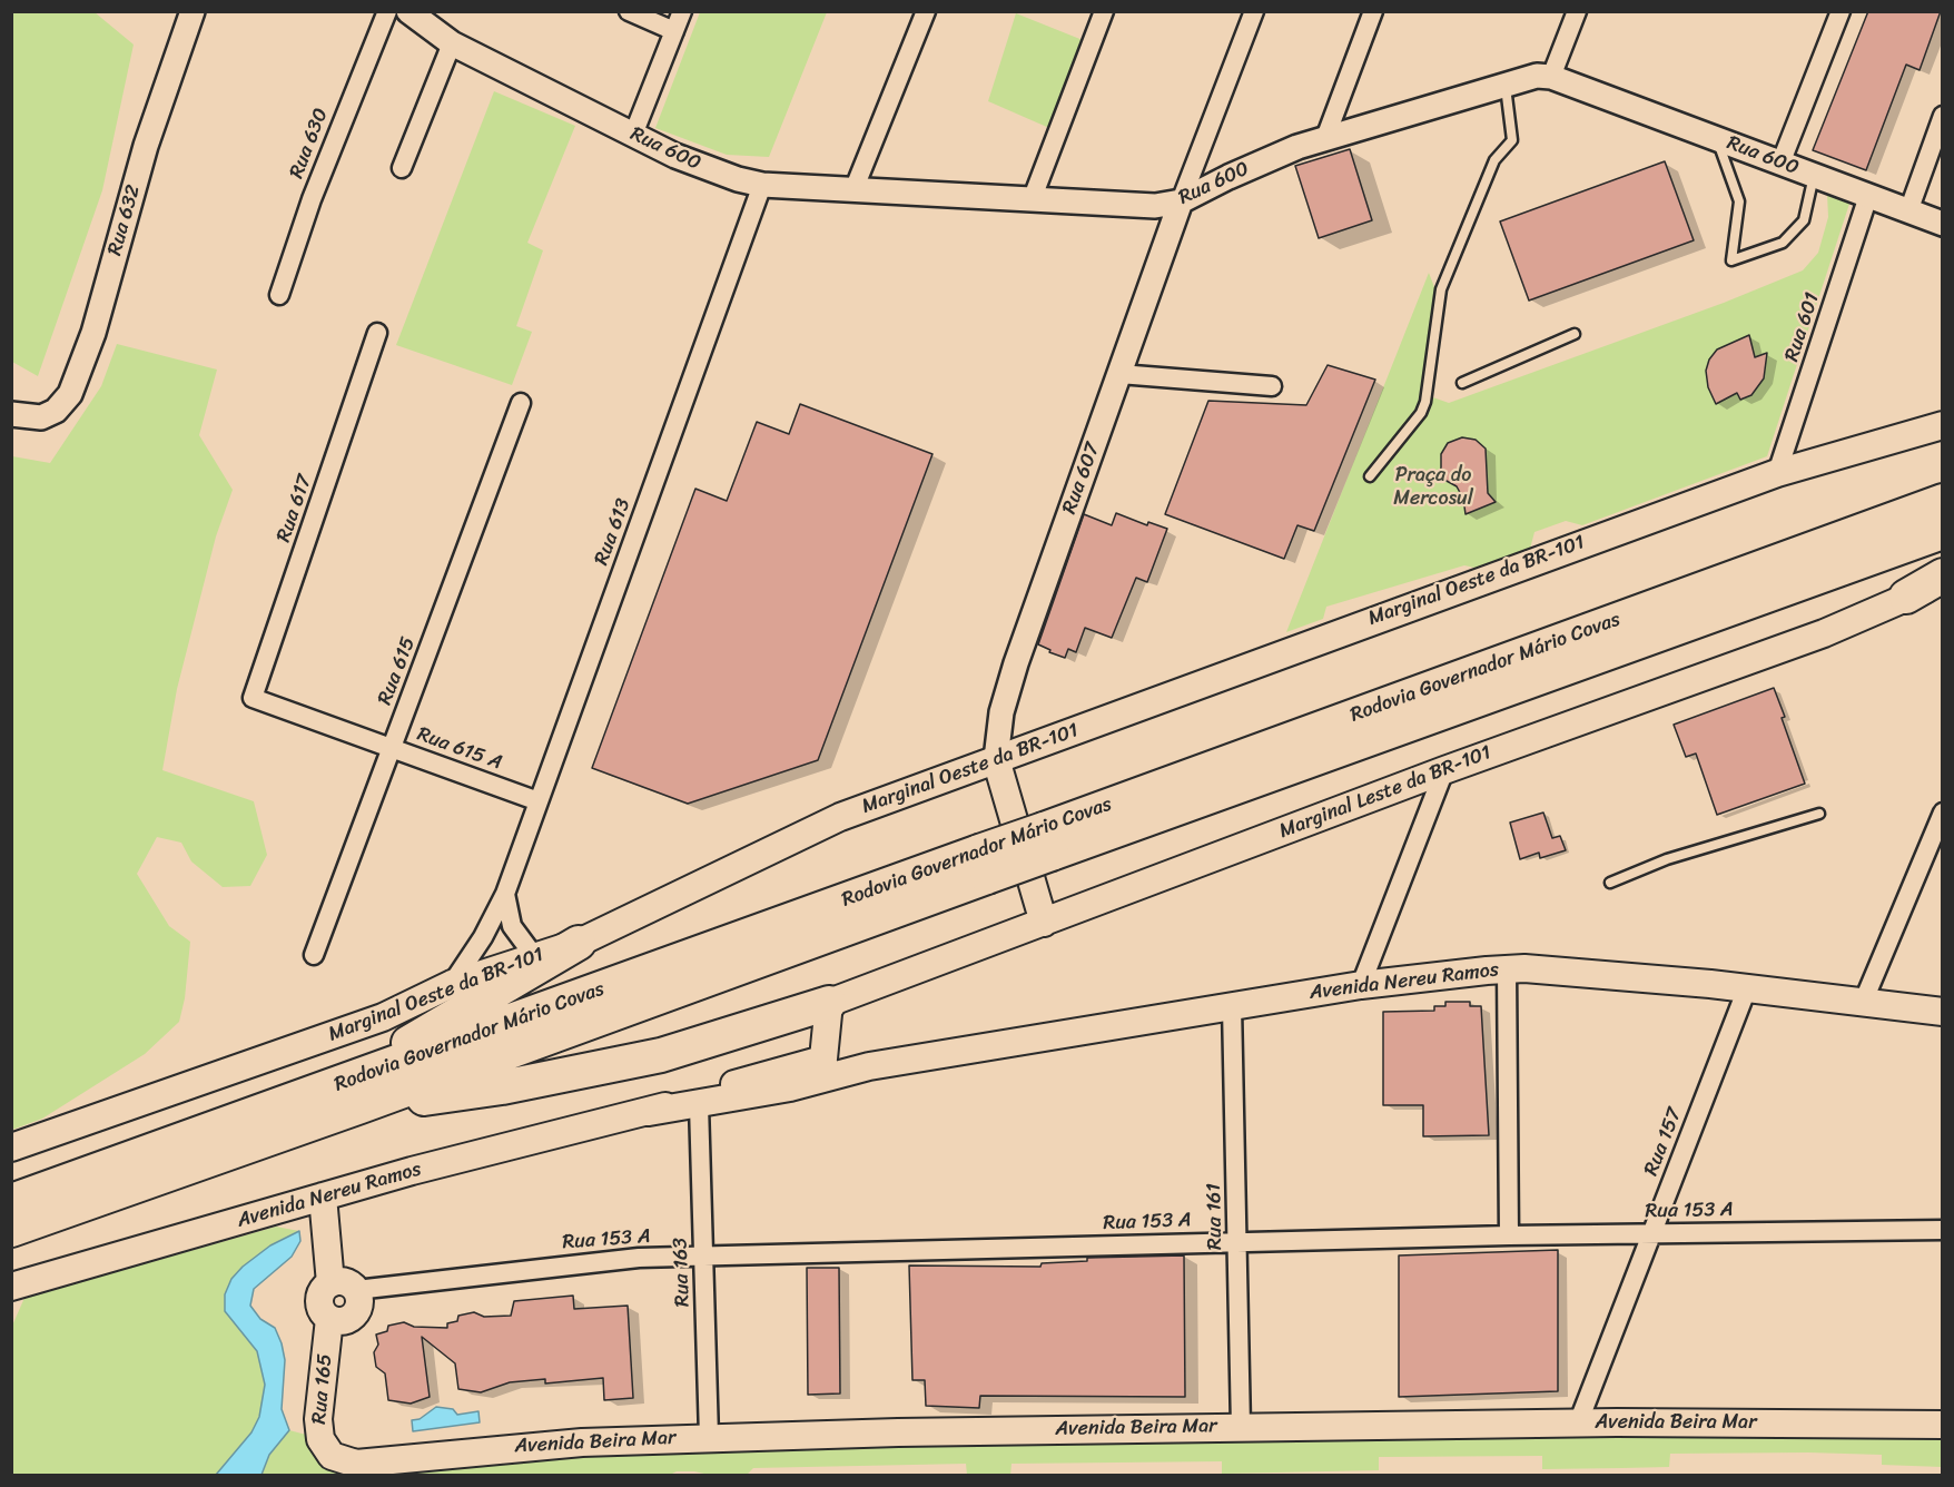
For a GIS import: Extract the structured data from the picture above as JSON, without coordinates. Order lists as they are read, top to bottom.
{
  "streets": {
    "highway": ["Rodovia Governador Mário Covas"],
    "main road": [
      "Marginal Oeste da BR-101",
      "Marginal Leste da BR-101",
      "Avenida Nereu Ramos",
      "Rua 165",
      "Avenida Beira Mar"
    ],
    "street": [
      "Rua 630",
      "Rua 600",
      "Rua 632",
      "Rua 601",
      "Rua 607",
      "Rua 617",
      "Rua 613",
      "Rua 615",
      "Rua 615 A",
      "Rua 157",
      "Rua 153 A",
      "Rua 161",
      "Rua 163"
    ]
  },
  "crossings": [
    ["Rua 600", "Rua 601"],
    ["Rua 600", "Rua 607"],
    ["Rua 600", "Rua 613"],
    ["Rua 601", "Marginal Oeste da BR-101"],
    ["Rua 607", "Marginal Oeste da BR-101"],
    ["Rua 617", "Rua 615 A"],
    ["Rua 613", "Marginal Oeste da BR-101"],
    ["Rua 613", "Rua 615 A"],
    ["Rua 615", "Rua 615 A"],
    ["Avenida Nereu Ramos", "Rua 157"],
    ["Avenida Nereu Ramos", "Rua 161"],
    ["Avenida Nereu Ramos", "Rua 163"],
    ["Rua 157", "Rua 153 A"],
    ["Rua 157", "Avenida Beira Mar"],
    ["Rua 153 A", "Rua 161"],
    ["Rua 153 A", "Rua 163"],
    ["Rua 153 A", "Rua 165"],
    ["Rua 161", "Avenida Beira Mar"],
    ["Rua 163", "Avenida Beira Mar"],
    ["Rua 165", "Avenida Beira Mar"]
  ],
  "parks": ["Praça do Mercosul"]
}
